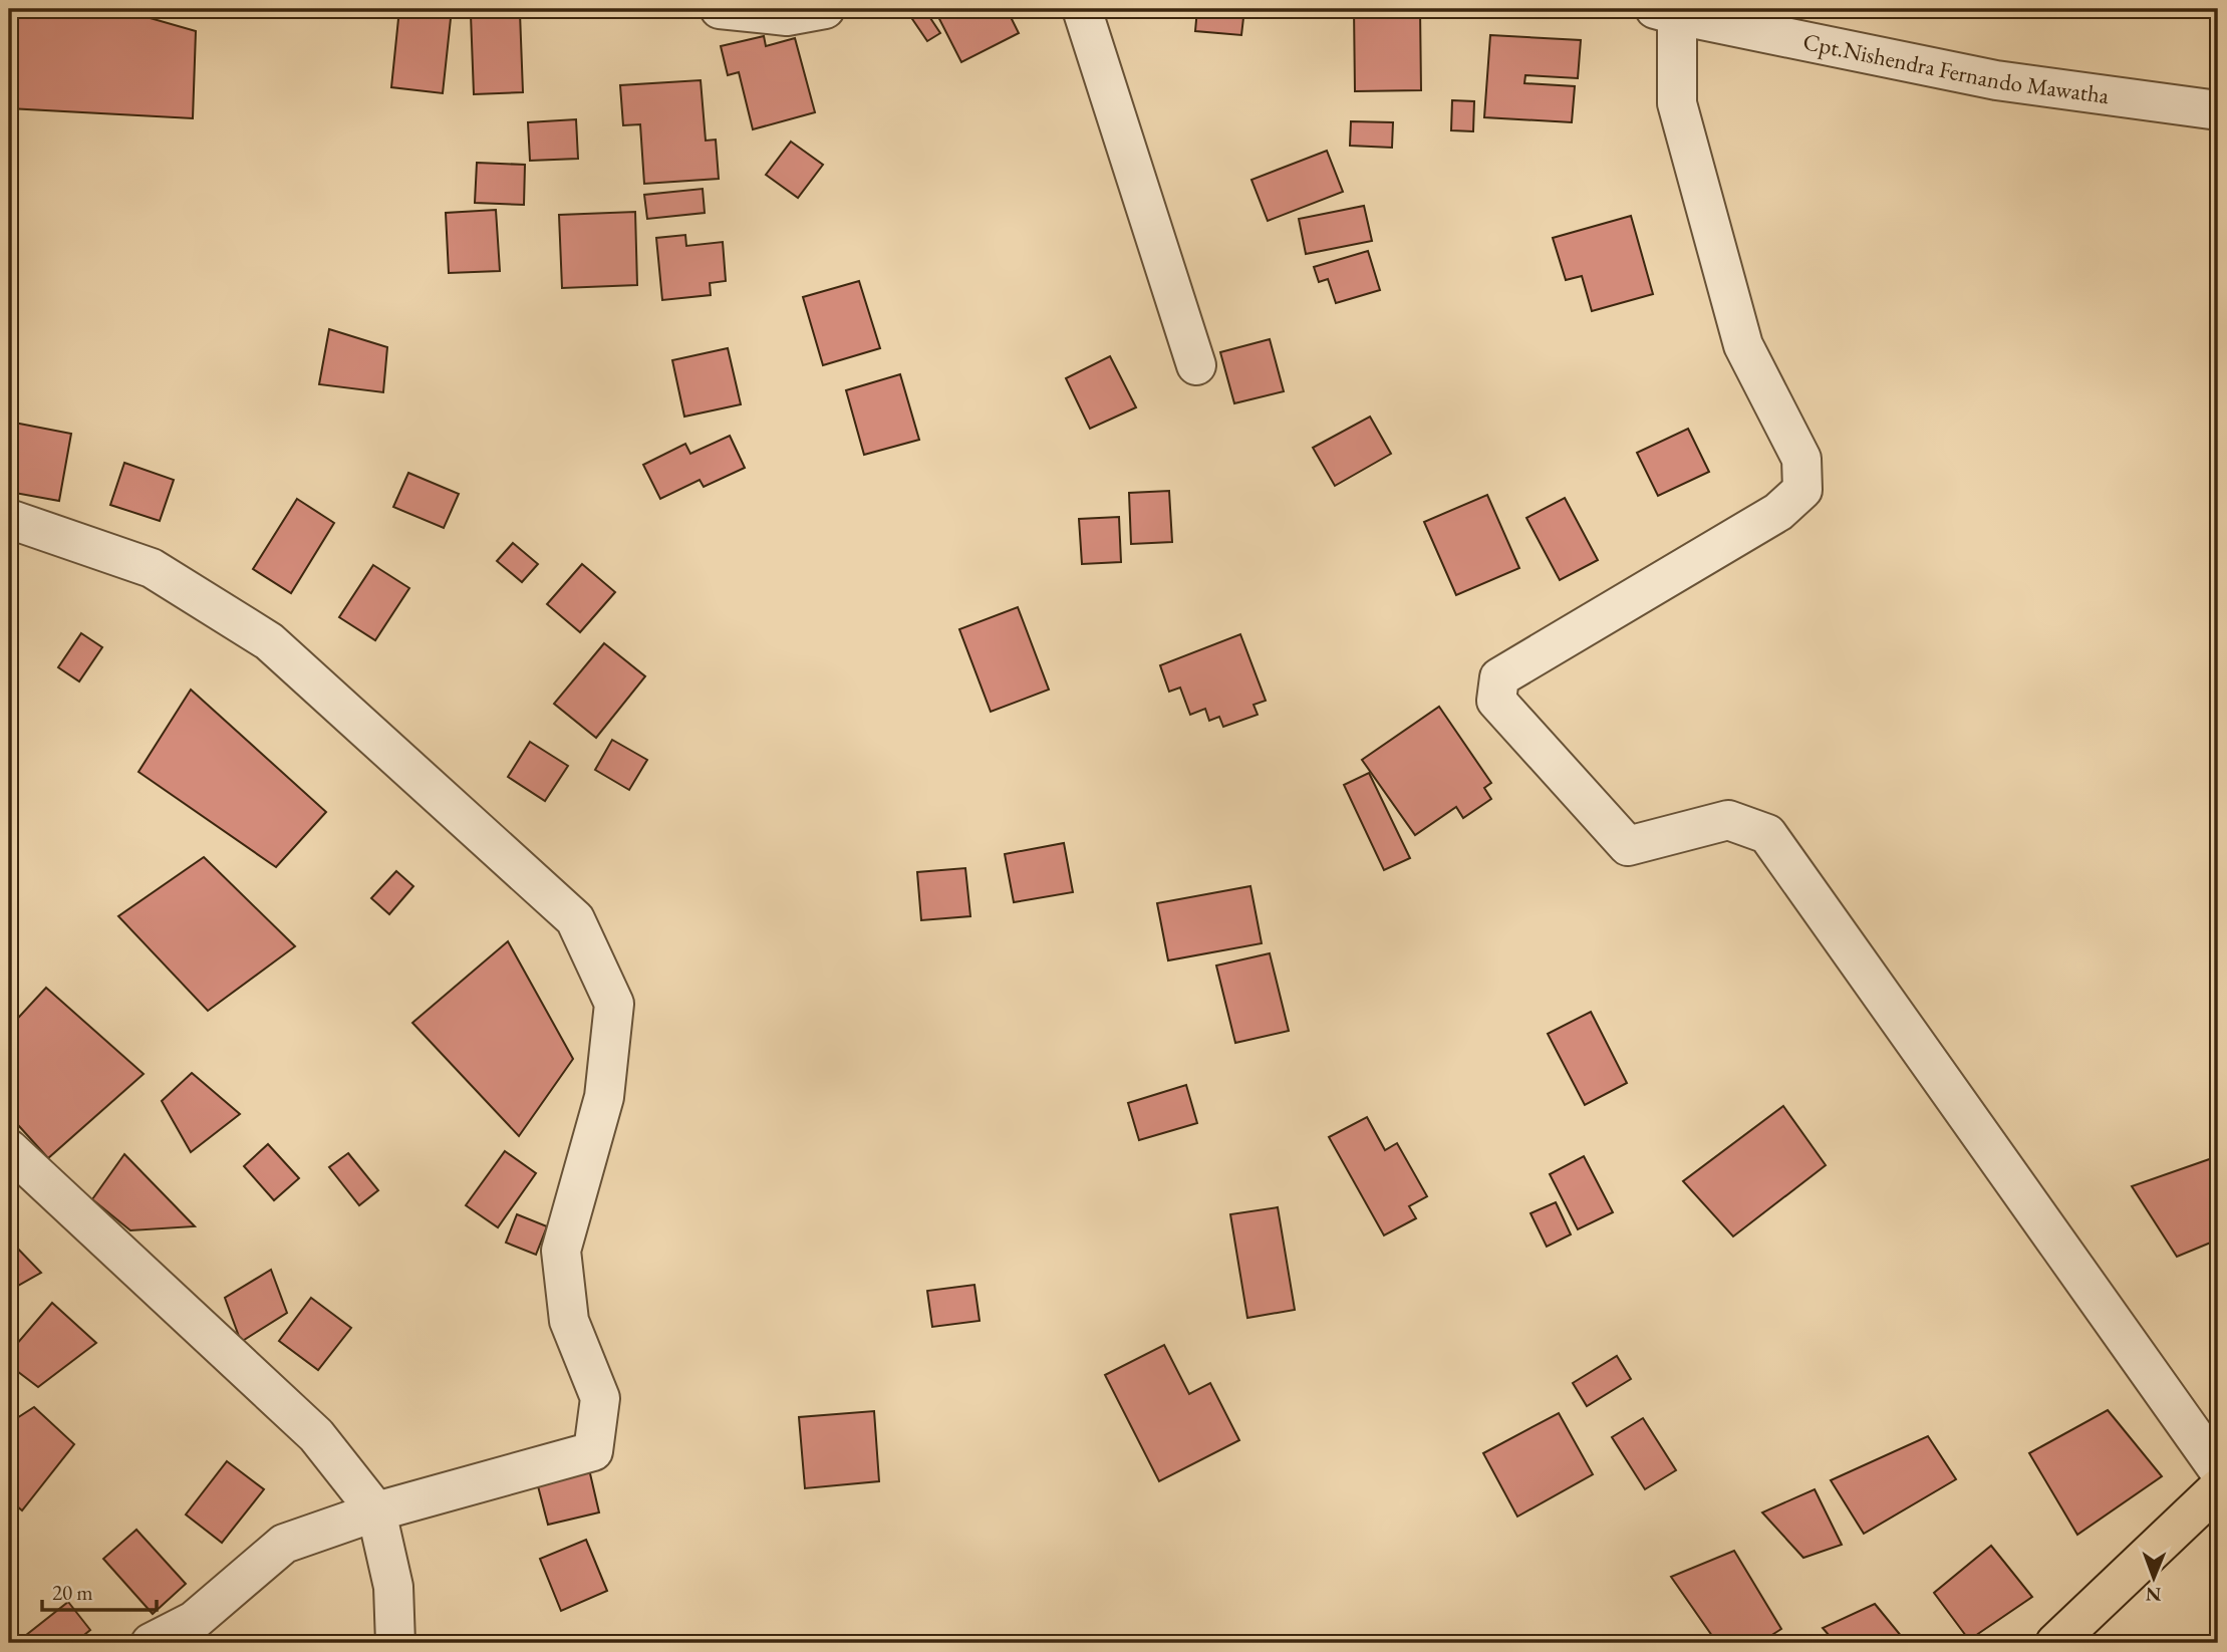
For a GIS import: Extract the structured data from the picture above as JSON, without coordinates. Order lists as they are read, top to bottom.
{
  "streets": {
    "street": ["Cpt.Nishendra Fernando Mawatha"]
  },
  "scale_bar": "20 m",
  "north": "bottom"
}
